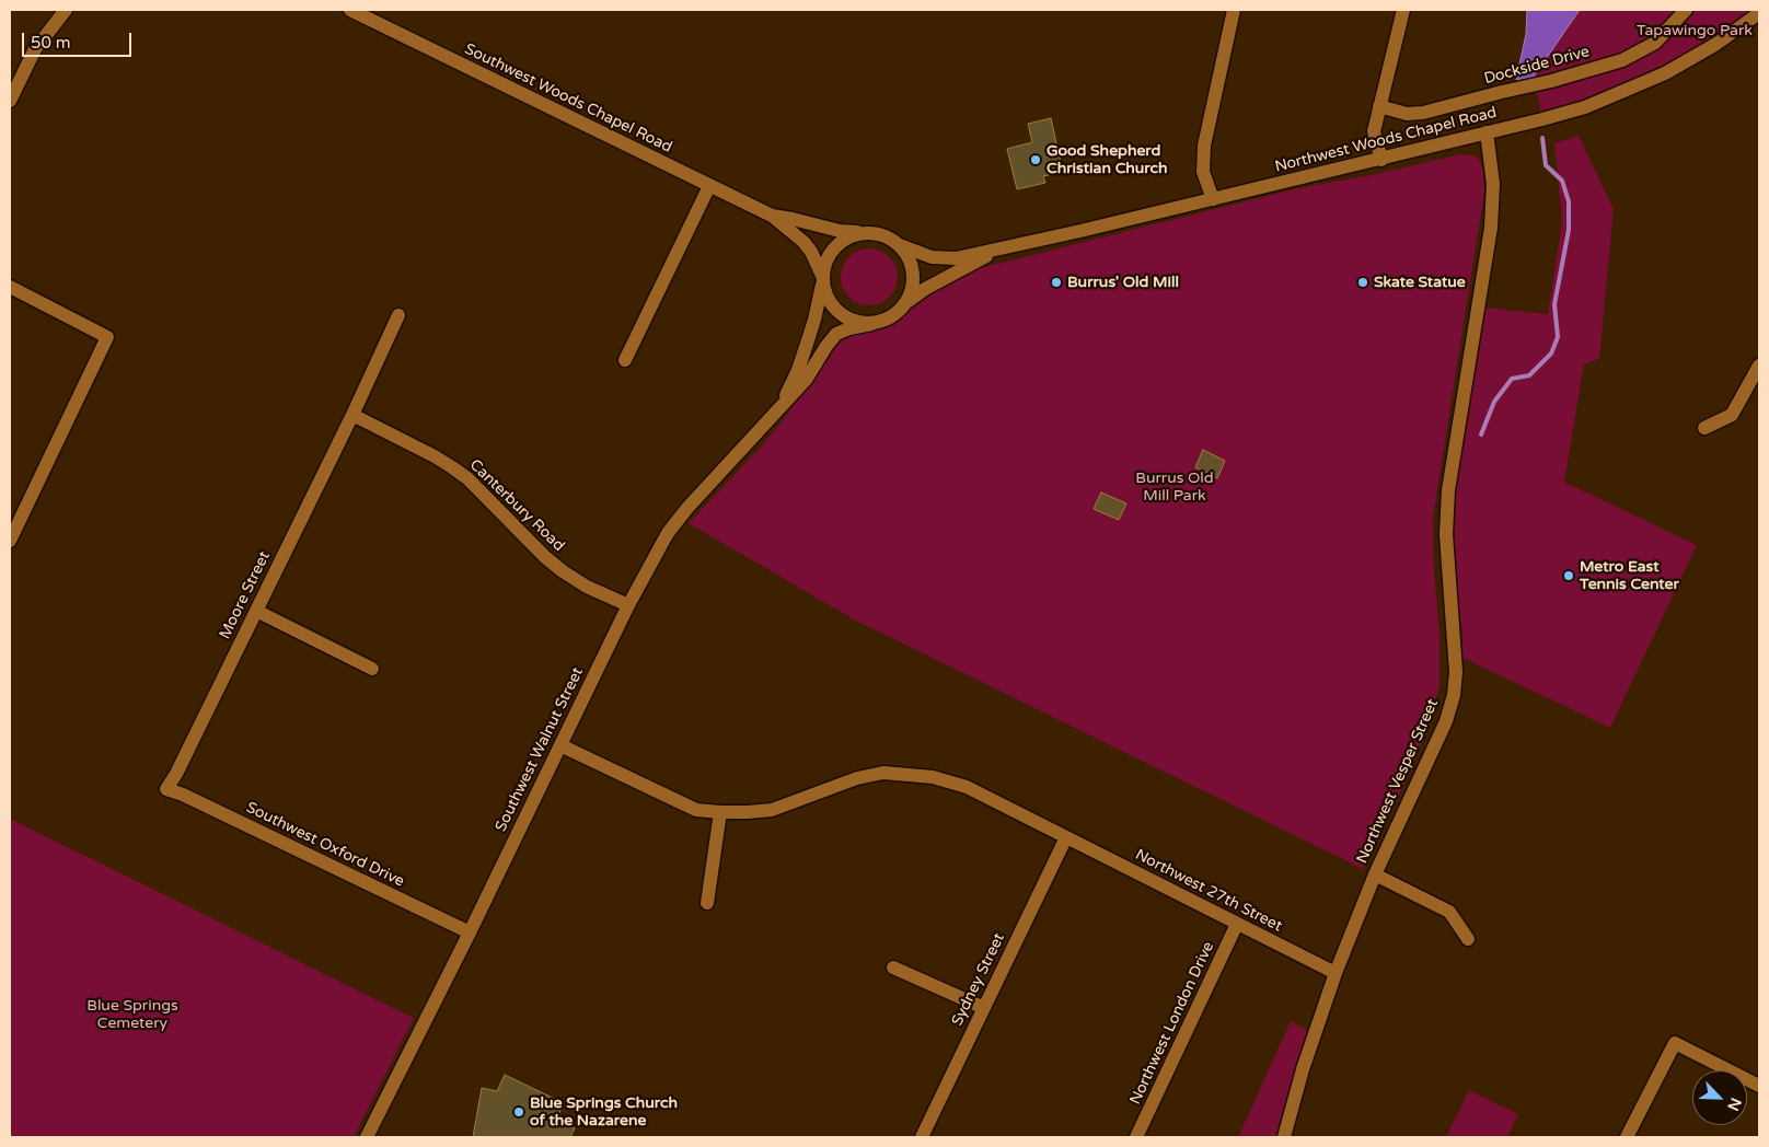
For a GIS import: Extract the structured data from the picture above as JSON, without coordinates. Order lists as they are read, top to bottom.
{
  "streets": {
    "street": [
      "Dockside Drive",
      "Southwest Woods Chapel Road",
      "Northwest Woods Chapel Road",
      "Canterbury Road",
      "Moore Street",
      "Southwest Walnut Street",
      "Northwest Vesper Street",
      "Southwest Oxford Drive",
      "Northwest 27th Street",
      "Sydney Street",
      "Northwest London Drive"
    ]
  },
  "crossings": [
    ["Southwest Woods Chapel Road", "Northwest Woods Chapel Road"],
    ["Southwest Woods Chapel Road", "Southwest Walnut Street"],
    ["Northwest Woods Chapel Road", "Southwest Walnut Street"],
    ["Northwest Woods Chapel Road", "Northwest Vesper Street"],
    ["Canterbury Road", "Moore Street"],
    ["Canterbury Road", "Southwest Walnut Street"],
    ["Moore Street", "Southwest Oxford Drive"],
    ["Southwest Walnut Street", "Southwest Oxford Drive"],
    ["Southwest Walnut Street", "Northwest 27th Street"],
    ["Northwest Vesper Street", "Northwest 27th Street"],
    ["Northwest 27th Street", "Sydney Street"],
    ["Northwest 27th Street", "Northwest London Drive"]
  ],
  "parks": ["Tapawingo Park", "Burrus Old Mill Park", "Blue Springs Cemetery"],
  "places": [
    "Good Shepherd Christian Church",
    "Burrus' Old Mill",
    "Skate Statue",
    "Metro East Tennis Center",
    "Blue Springs Church of the Nazarene"
  ],
  "scale_bar": "50 m",
  "north": "bottom right"
}
